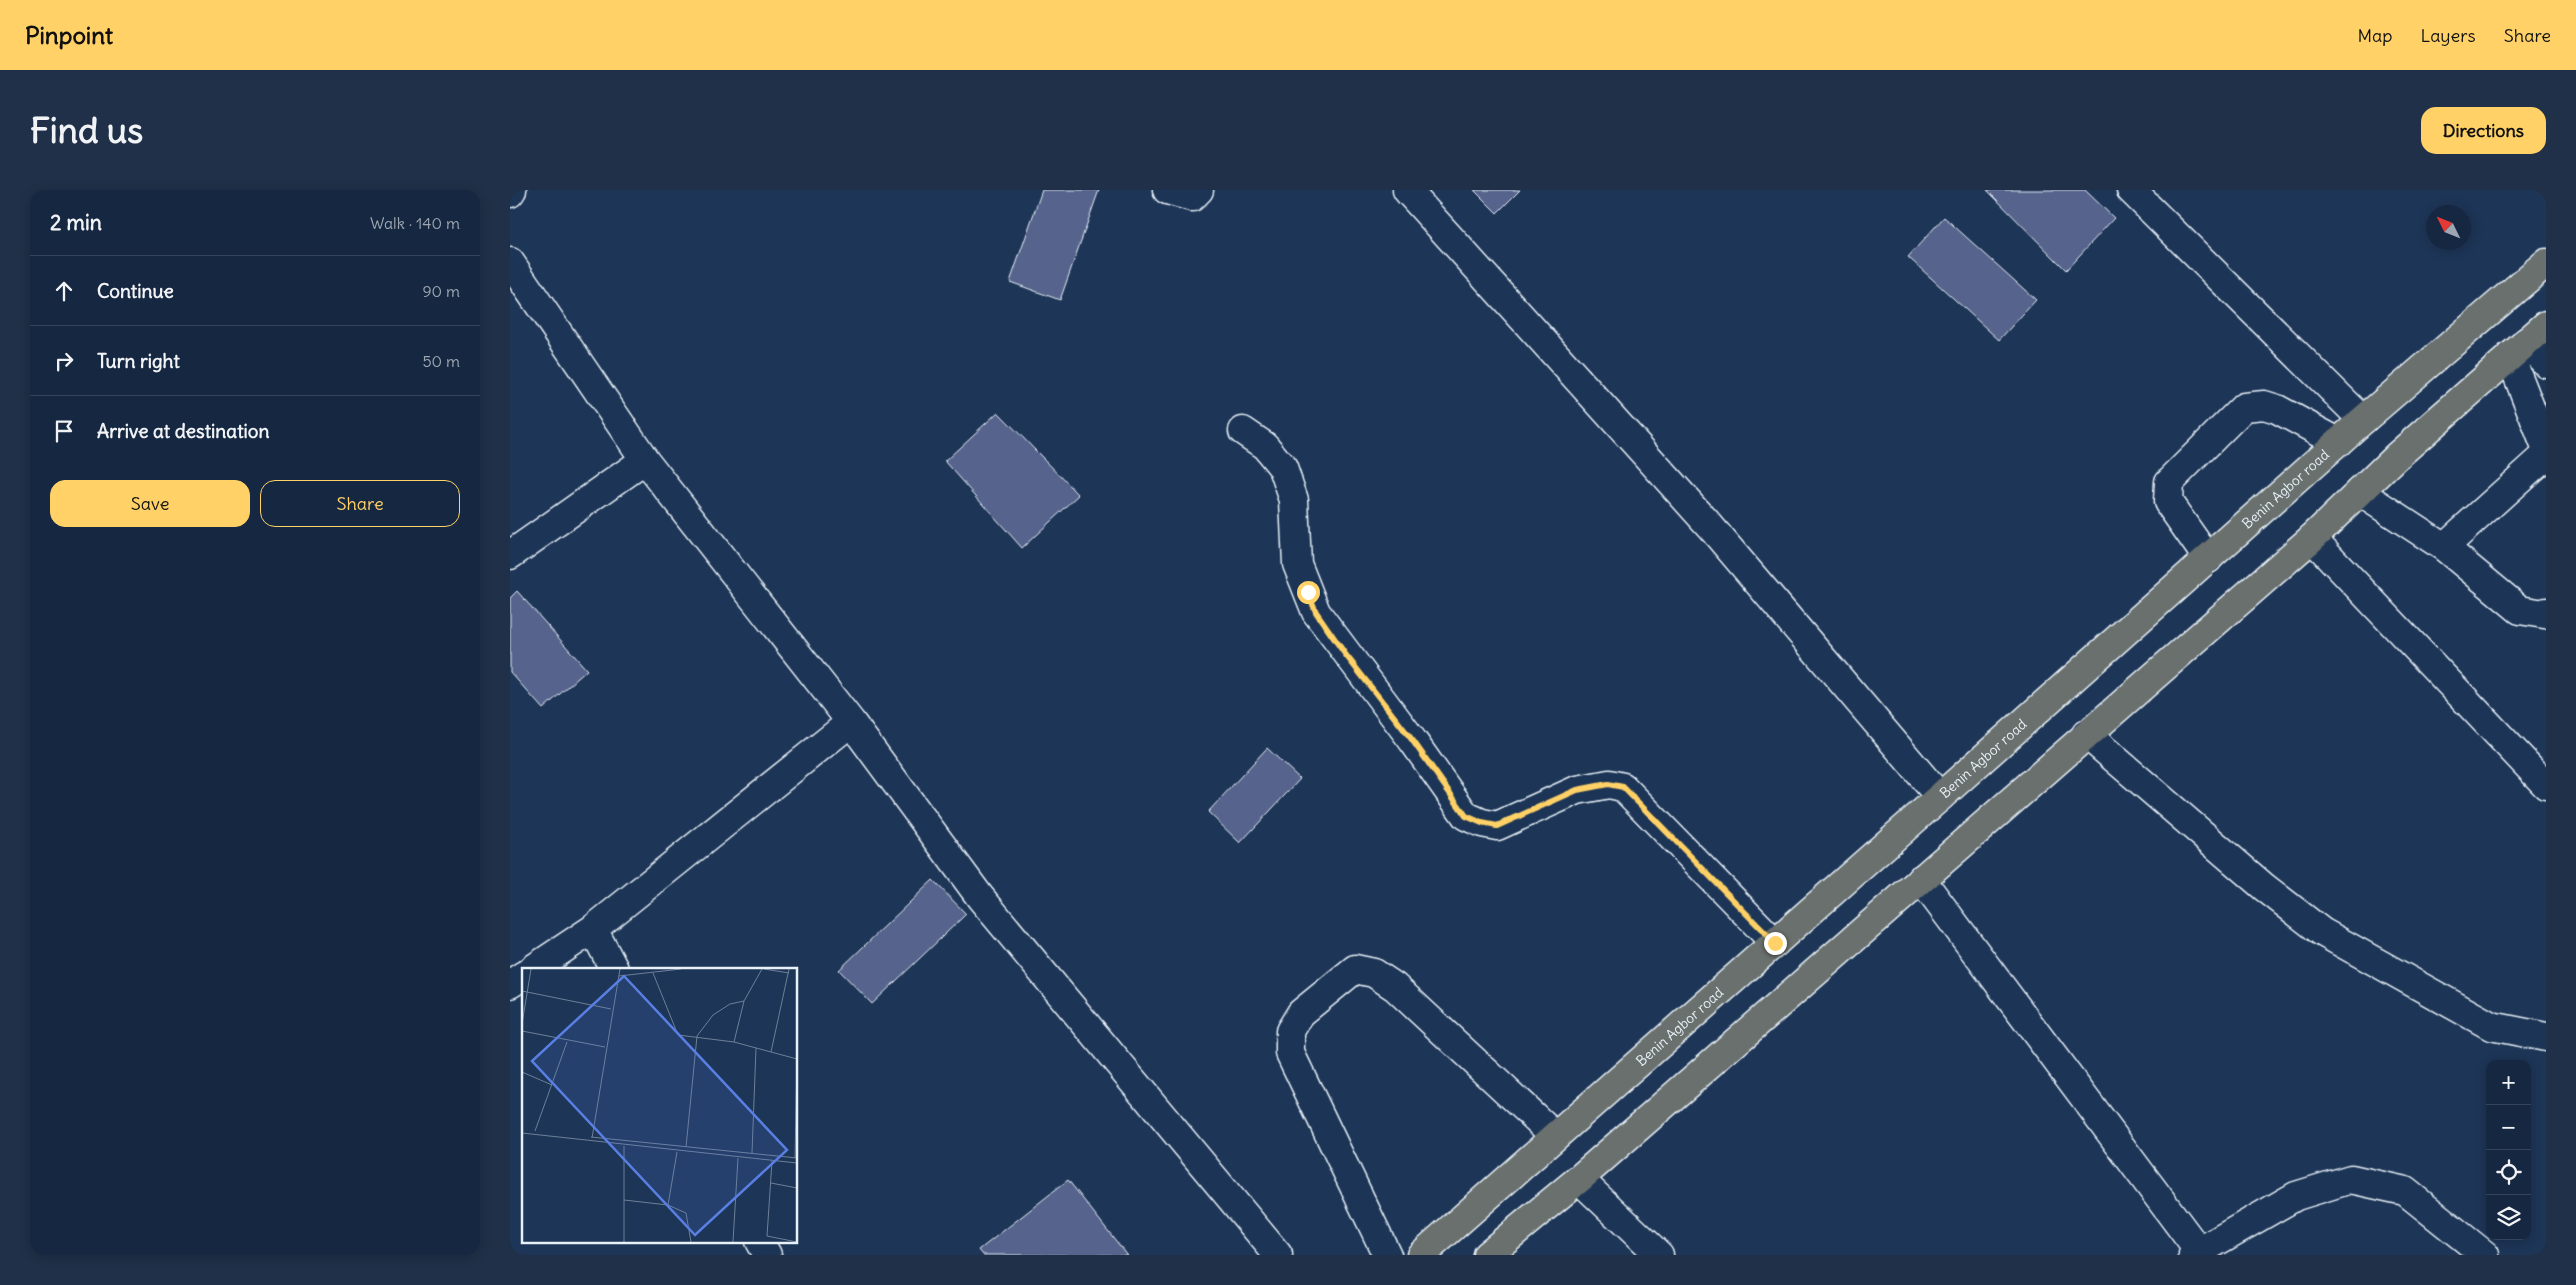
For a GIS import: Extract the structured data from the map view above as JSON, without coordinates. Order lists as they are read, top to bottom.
{
  "streets": {
    "highway": ["Benin Agbor road"]
  },
  "north": "top left",
  "page": {
    "header": "Pinpoint",
    "nav": ["Map", "Layers", "Share"],
    "buttons": [
      "Directions",
      ["Save", "Share"]
    ],
    "title": "Find us",
    "heading": ["2 min", "Walk · 140 m"],
    "list": [
      ["Continue", "90 m"],
      ["Turn right", "50 m"],
      "Arrive at destination"
    ],
    "map_buttons": ["+", "−"]
  }
}
